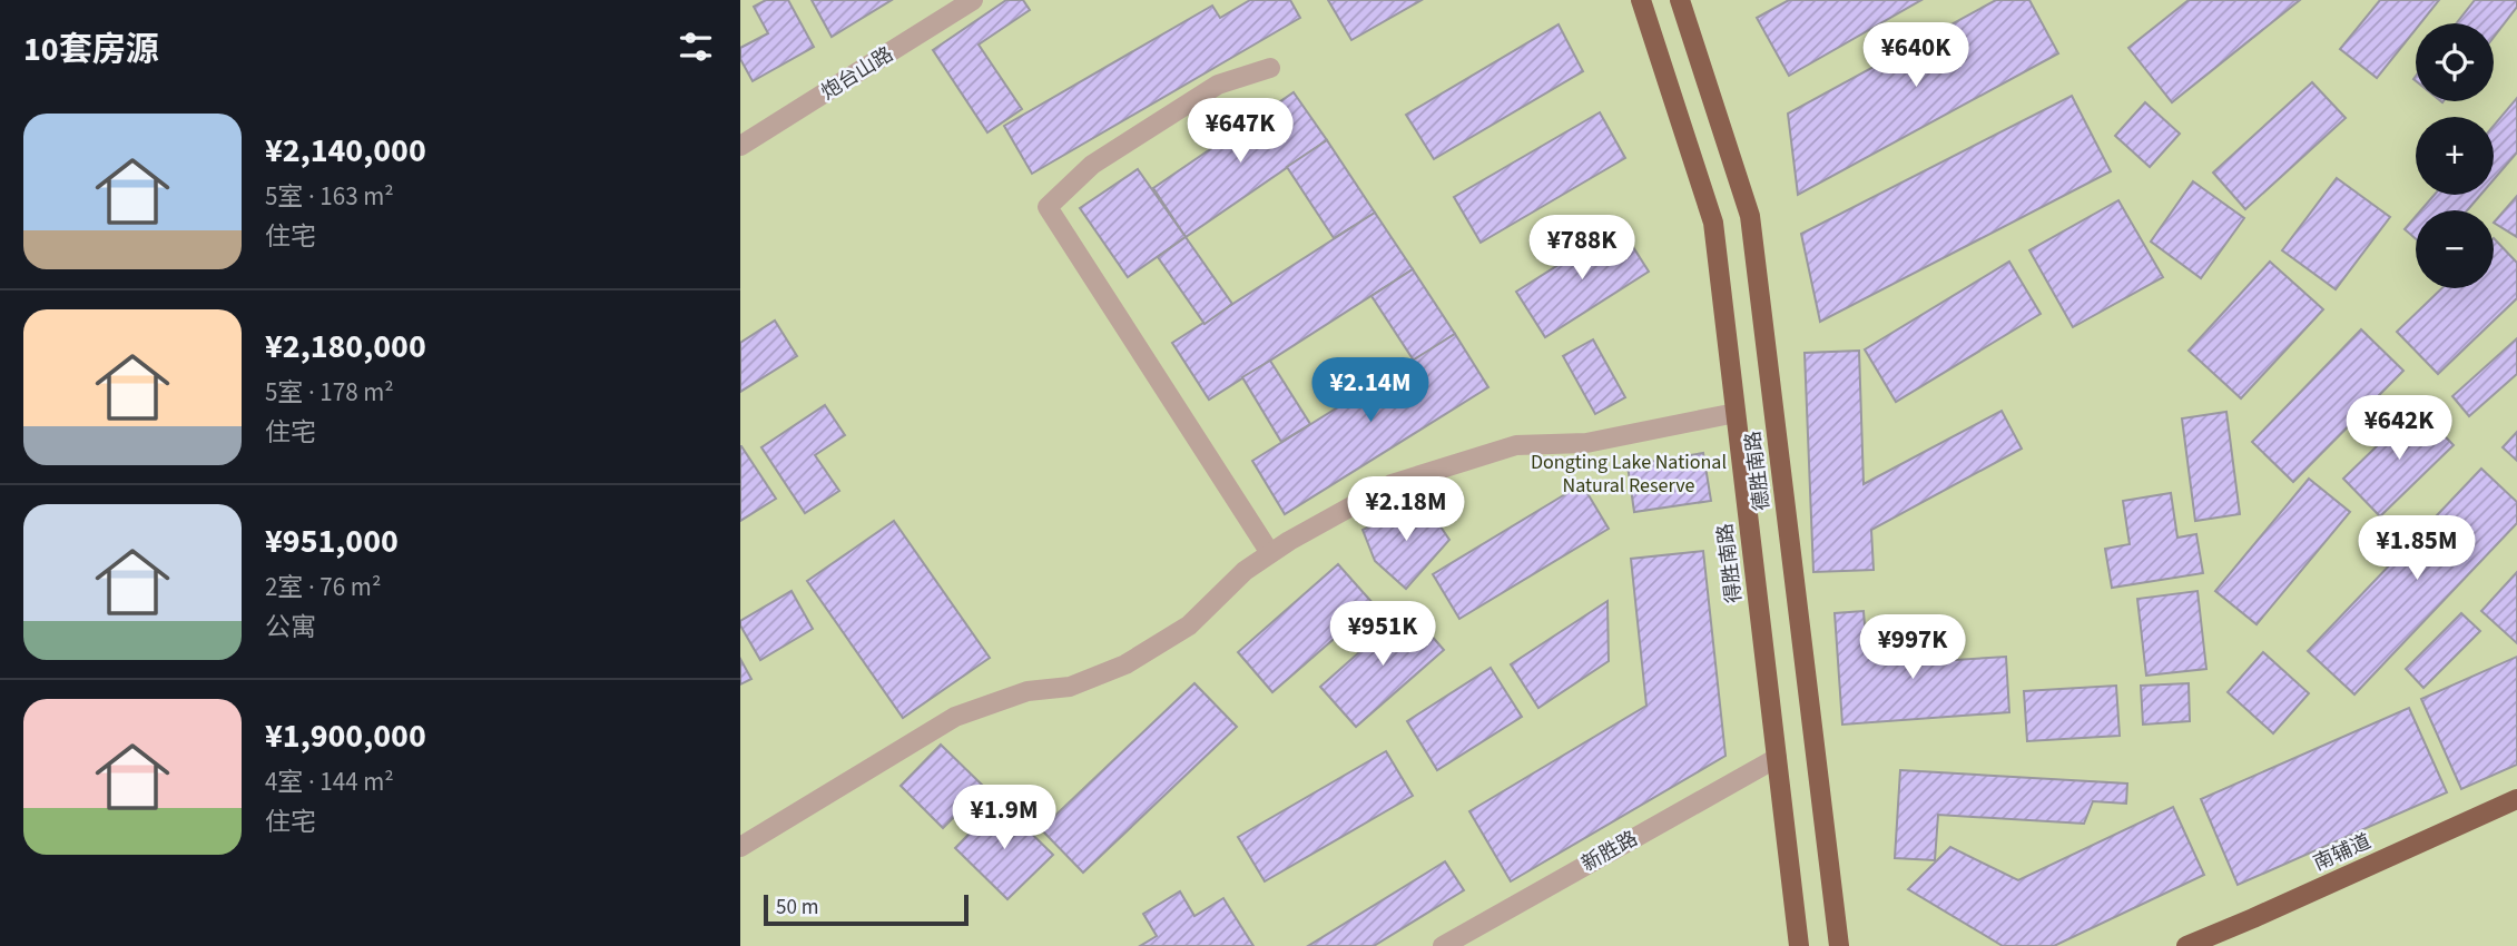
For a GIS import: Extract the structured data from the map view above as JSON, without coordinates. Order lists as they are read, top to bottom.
{
  "streets": {
    "main road": ["德胜南路", "得胜南路", "南辅道"],
    "street": ["炮台山路", "新胜路"]
  },
  "crossings": [
    ["得胜南路", "新胜路"]
  ],
  "parks": ["Dongting Lake National Natural Reserve"],
  "scale_bar": "50 m",
  "page": {
    "heading": "10套房源",
    "price": [
      "¥640K",
      "¥647K",
      "¥788K",
      "¥2.14M",
      "¥642K",
      "¥2.18M",
      "¥1.85M",
      "¥951K",
      "¥997K",
      "¥1.9M"
    ],
    "map_buttons": ["+", "−"],
    "list": [
      {
        "name": "¥2,140,000",
        "note": "5室 · 163 m² · 住宅"
      },
      {
        "name": "¥2,180,000",
        "note": "5室 · 178 m² · 住宅"
      },
      {
        "name": "¥951,000",
        "note": "2室 · 76 m² · 公寓"
      },
      {
        "name": "¥1,900,000",
        "note": "4室 · 144 m² · 住宅"
      }
    ],
    "scale": "50 m"
  }
}
